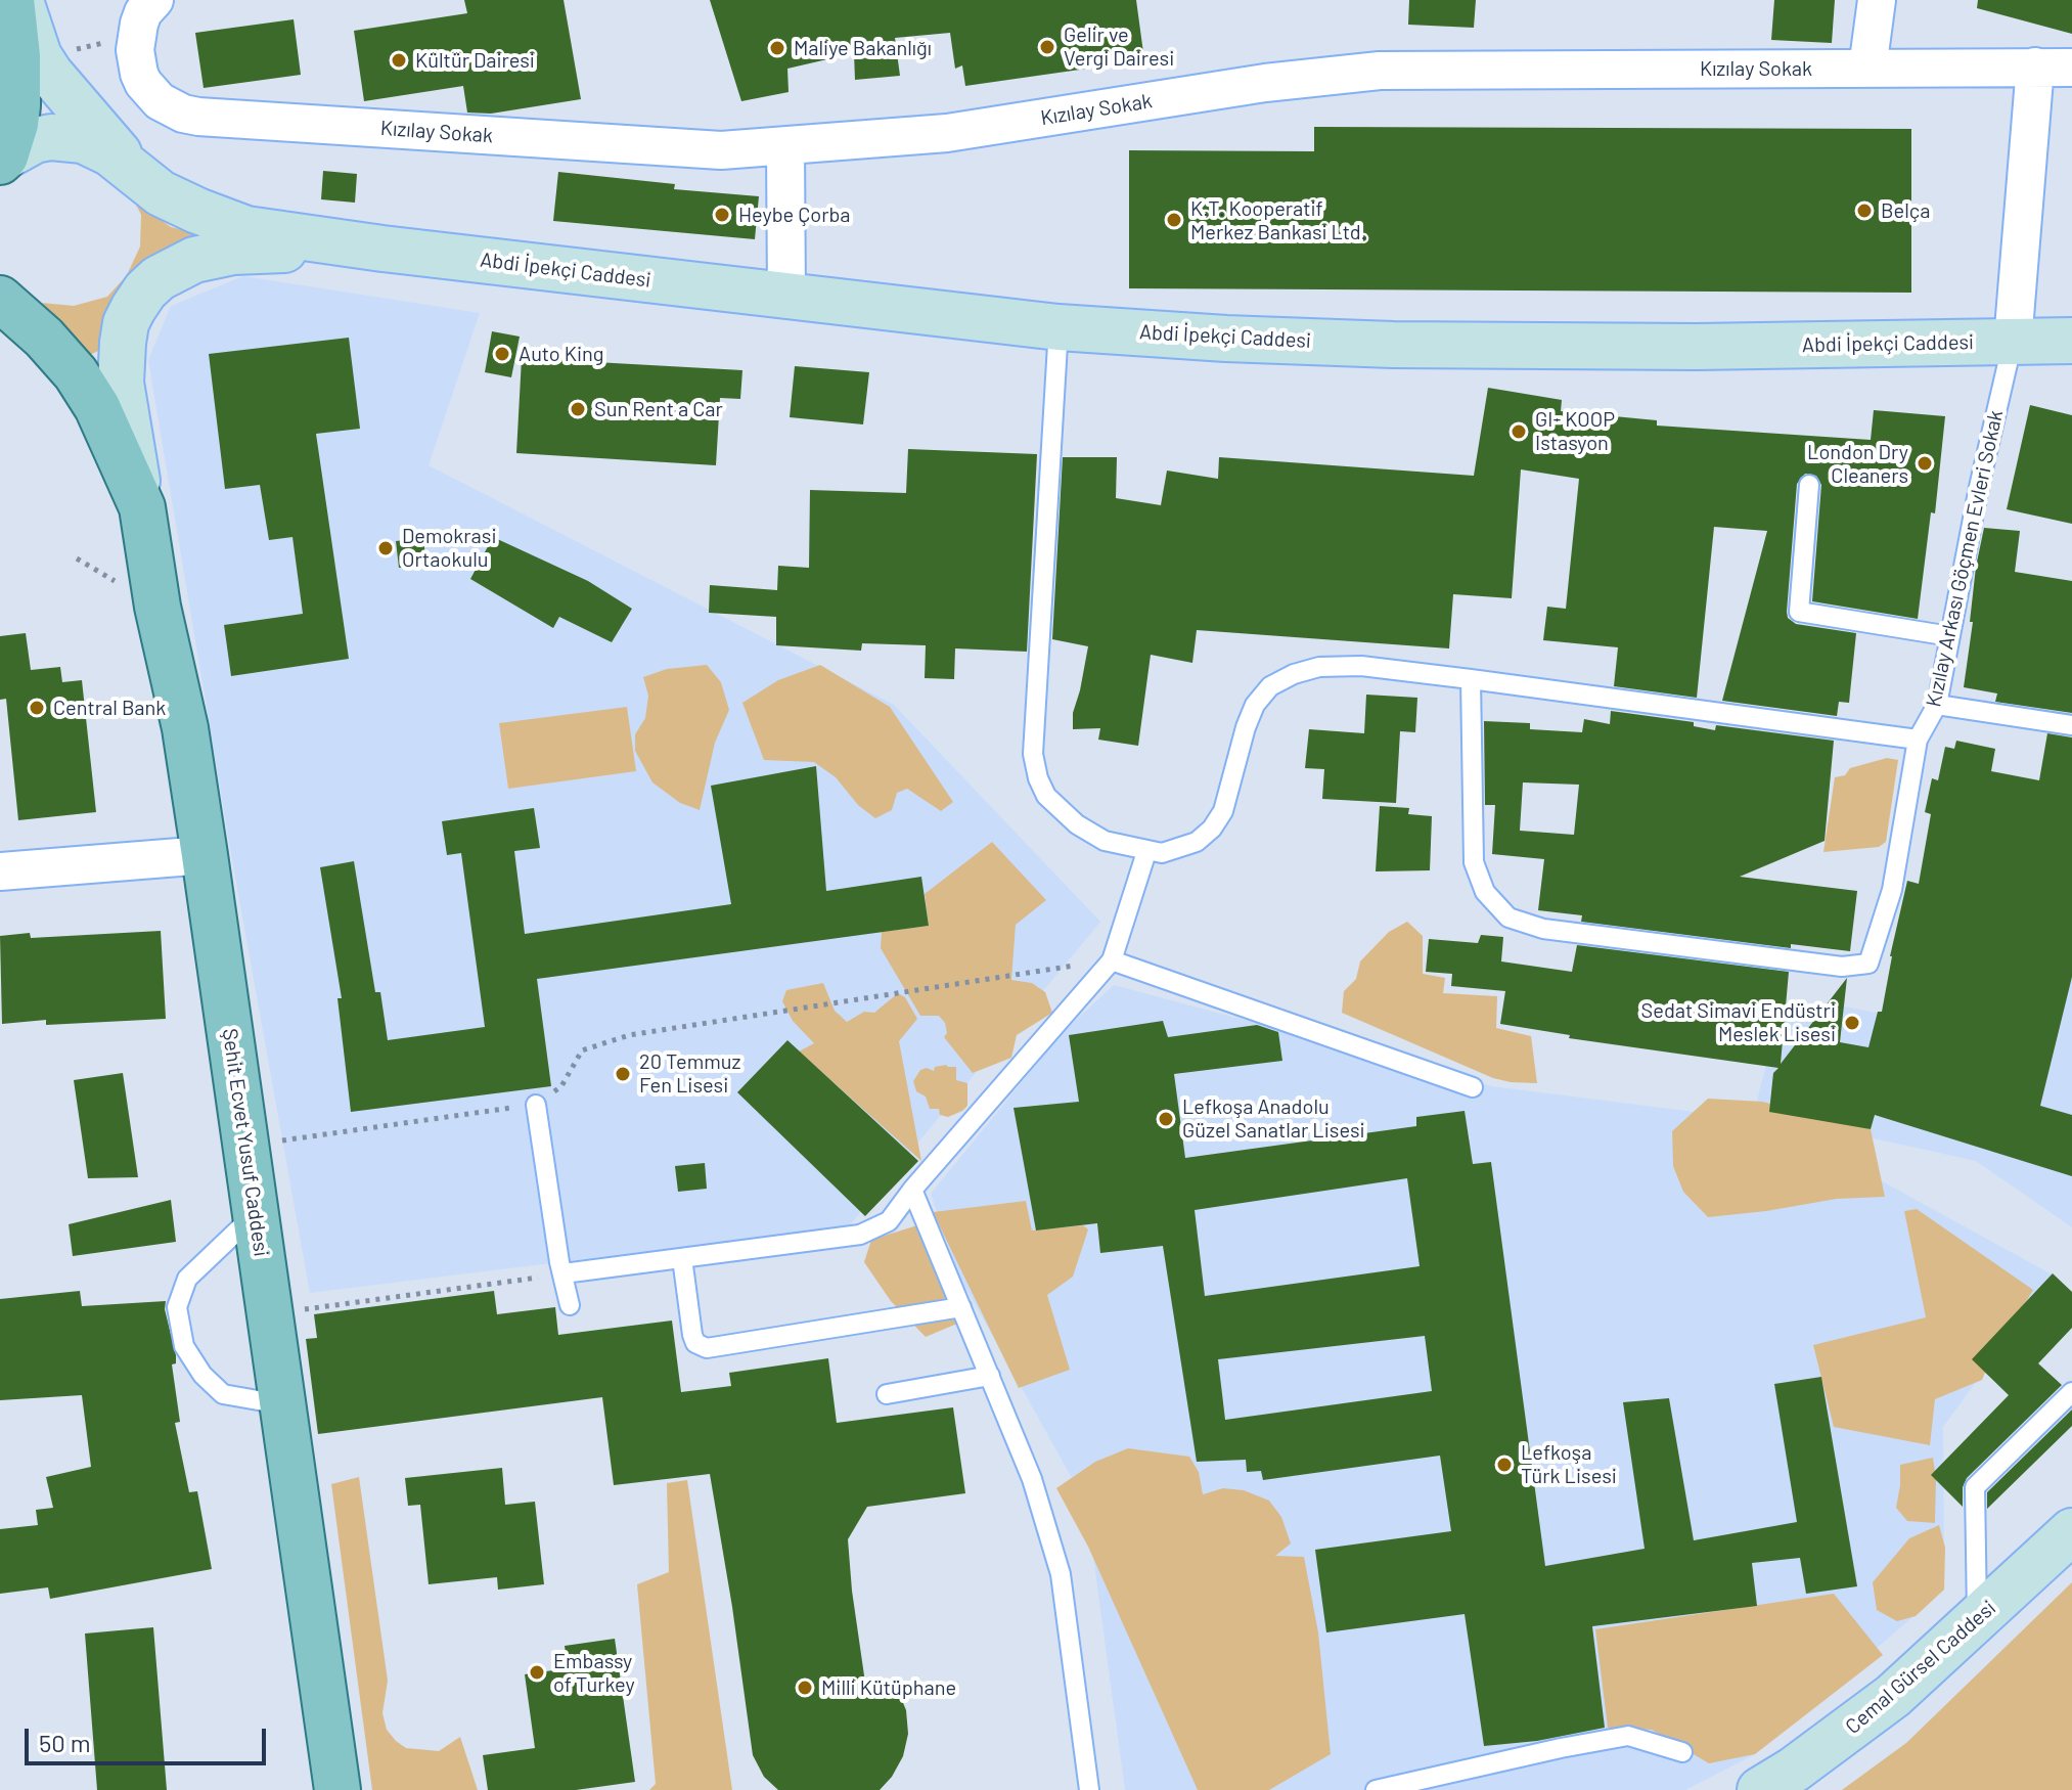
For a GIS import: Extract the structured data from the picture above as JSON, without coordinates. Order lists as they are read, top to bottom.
{
  "streets": {
    "main road": ["Abdi İpekçi Caddesi", "Şehit Ecvet Yusuf Caddesi", "Cemal Gürsel Caddesi"],
    "street": ["Kızılay Sokak"],
    "lane": ["Kızılay Arkası Göçmen Evleri Sokak"]
  },
  "crossings": [
    ["Abdi İpekçi Caddesi", "Kızılay Arkası Göçmen Evleri Sokak"],
    ["Abdi İpekçi Caddesi", "Şehit Ecvet Yusuf Caddesi"]
  ],
  "places": [
    "Gelir ve Vergi Dairesi",
    "Maliye Bakanlığı",
    "Kültür Dairesi",
    "Belça",
    "Heybe Çorba",
    "K.T. Kooperatif Merkez Bankasi Ltd.",
    "Auto King",
    "Sun Rent a Car",
    "GI- KOOP Istasyon",
    "London Dry Cleaners",
    "Demokrasi Ortaokulu",
    "Central Bank",
    "Sedat Simavi Endüstri Meslek Lisesi",
    "20 Temmuz Fen Lisesi",
    "Lefkoşa Anadolu Güzel Sanatlar Lisesi",
    "Lefkoşa Türk Lisesi",
    "Embassy of Turkey",
    "Milli Kütüphane"
  ],
  "scale_bar": "50 m"
}
